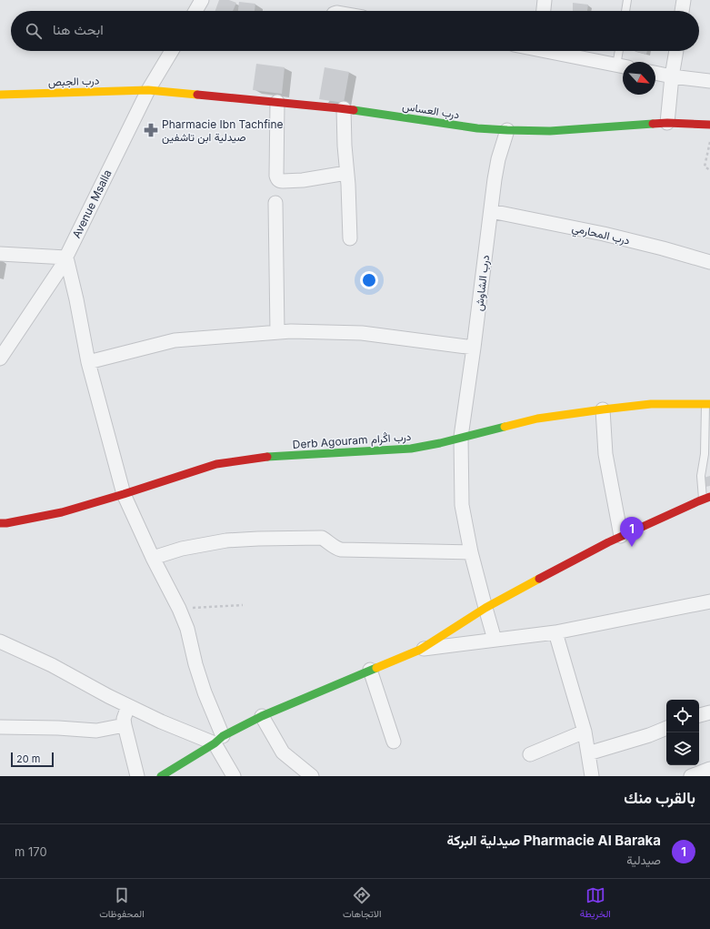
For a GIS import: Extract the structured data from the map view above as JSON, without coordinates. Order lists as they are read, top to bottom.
{
  "streets": {
    "street": [
      "درب الجبص",
      "درب العساس",
      "Avenue Msalla",
      "درب المحارمي",
      "درب الشاوش",
      "Derb Agouram درب اڭرام"
    ]
  },
  "crossings": [
    ["درب الجبص", "درب العساس"],
    ["درب الجبص", "Avenue Msalla"],
    ["درب العساس", "Avenue Msalla"],
    ["درب العساس", "درب الشاوش"],
    ["درب المحارمي", "درب الشاوش"],
    ["درب الشاوش", "Derb Agouram درب اڭرام"]
  ],
  "places": {
    "pharmacy": ["Pharmacie Ibn Tachfine صيدلية ابن تاشفين"]
  },
  "scale_bar": "20 m",
  "north": "bottom right",
  "page": {
    "search": "ابحث هنا",
    "pins": "1",
    "scale": "20 m",
    "heading": "بالقرب منك",
    "list": [
      {
        "mark": "1",
        "name": "Pharmacie Al Baraka صيدلية البركة",
        "note": "صيدلية",
        "value": "170 m"
      }
    ],
    "nav": ["الخريطة", "الاتجاهات", "المحفوظات"]
  }
}
